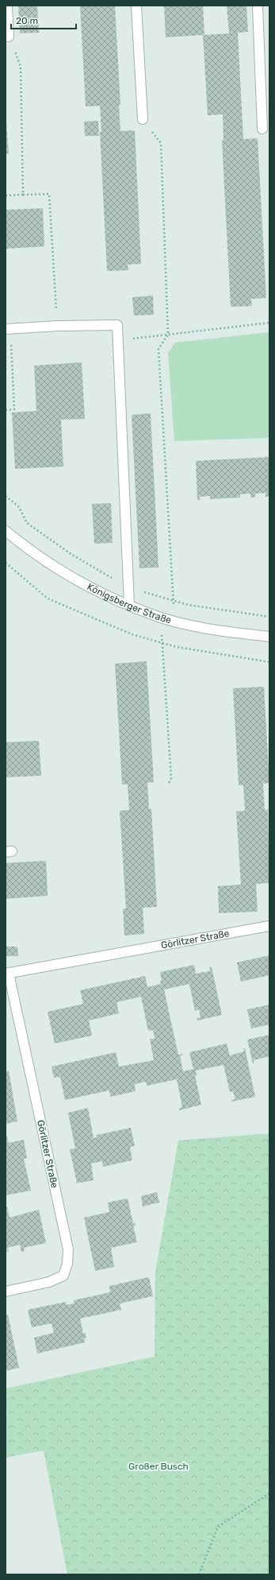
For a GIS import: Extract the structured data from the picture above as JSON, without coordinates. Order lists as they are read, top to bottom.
{
  "streets": {
    "street": ["Königsberger Straße", "Görlitzer Straße"]
  },
  "parks": ["Großer Busch"],
  "scale_bar": "20 m"
}
